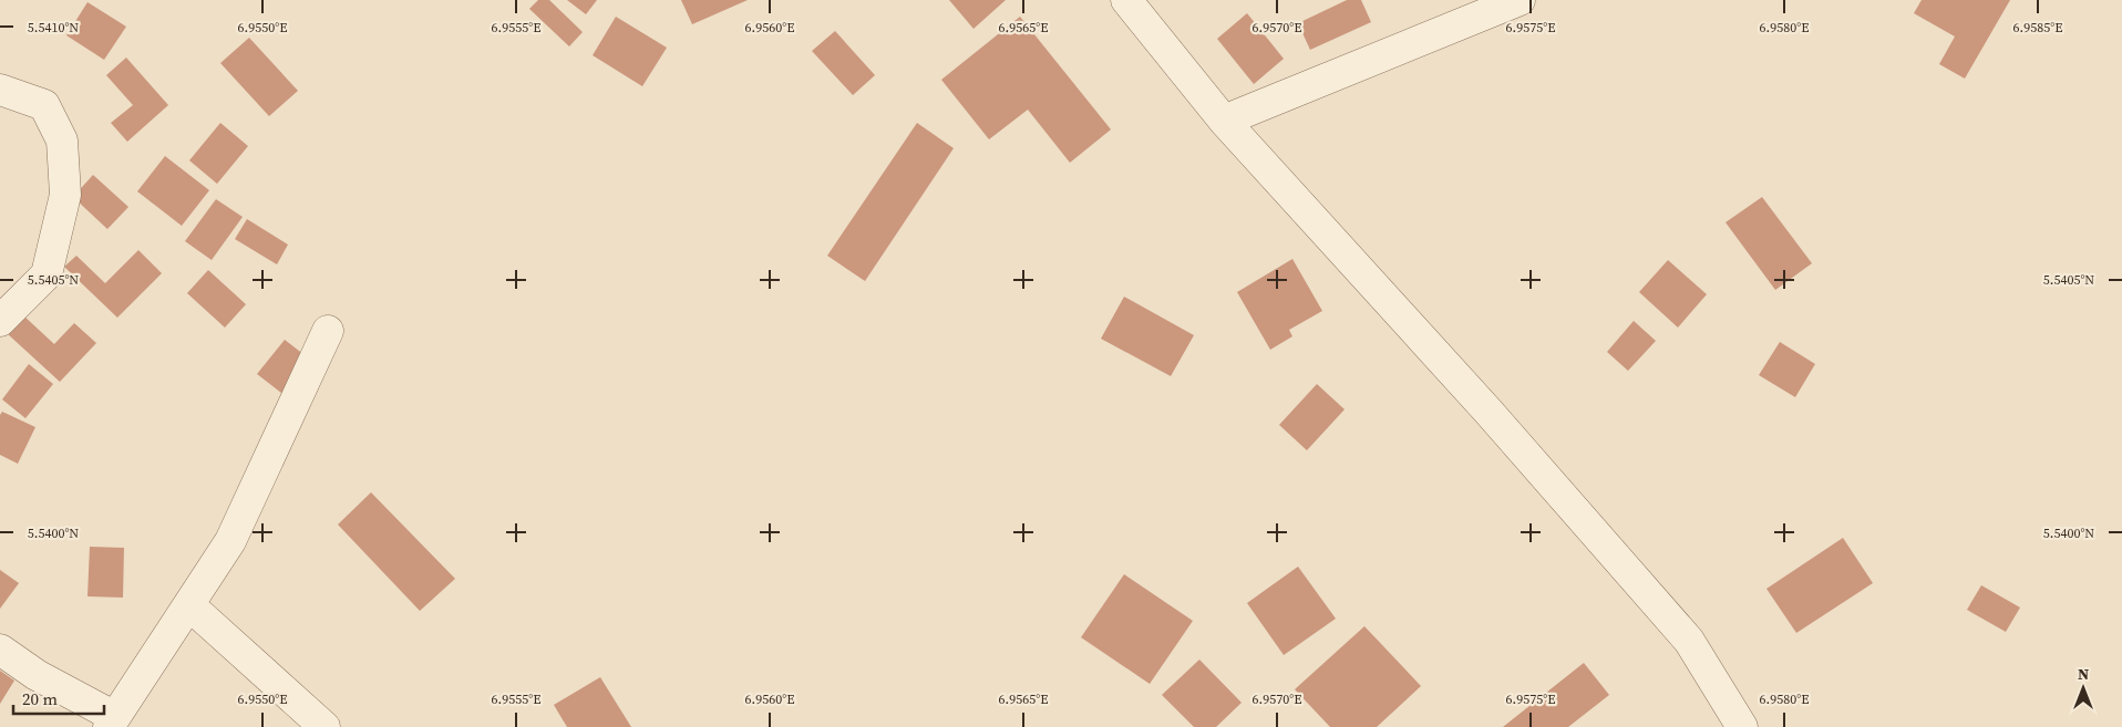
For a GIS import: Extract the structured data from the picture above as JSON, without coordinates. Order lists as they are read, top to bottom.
{
  "scale_bar": "20 m",
  "north": "top",
  "coordinates": [
    "5.5410°N",
    "6.9550°E",
    "6.9555°E",
    "6.9560°E",
    "6.9565°E",
    "6.9570°E",
    "6.9575°E",
    "6.9580°E",
    "6.9585°E",
    "5.5405°N",
    "5.5400°N"
  ]
}
